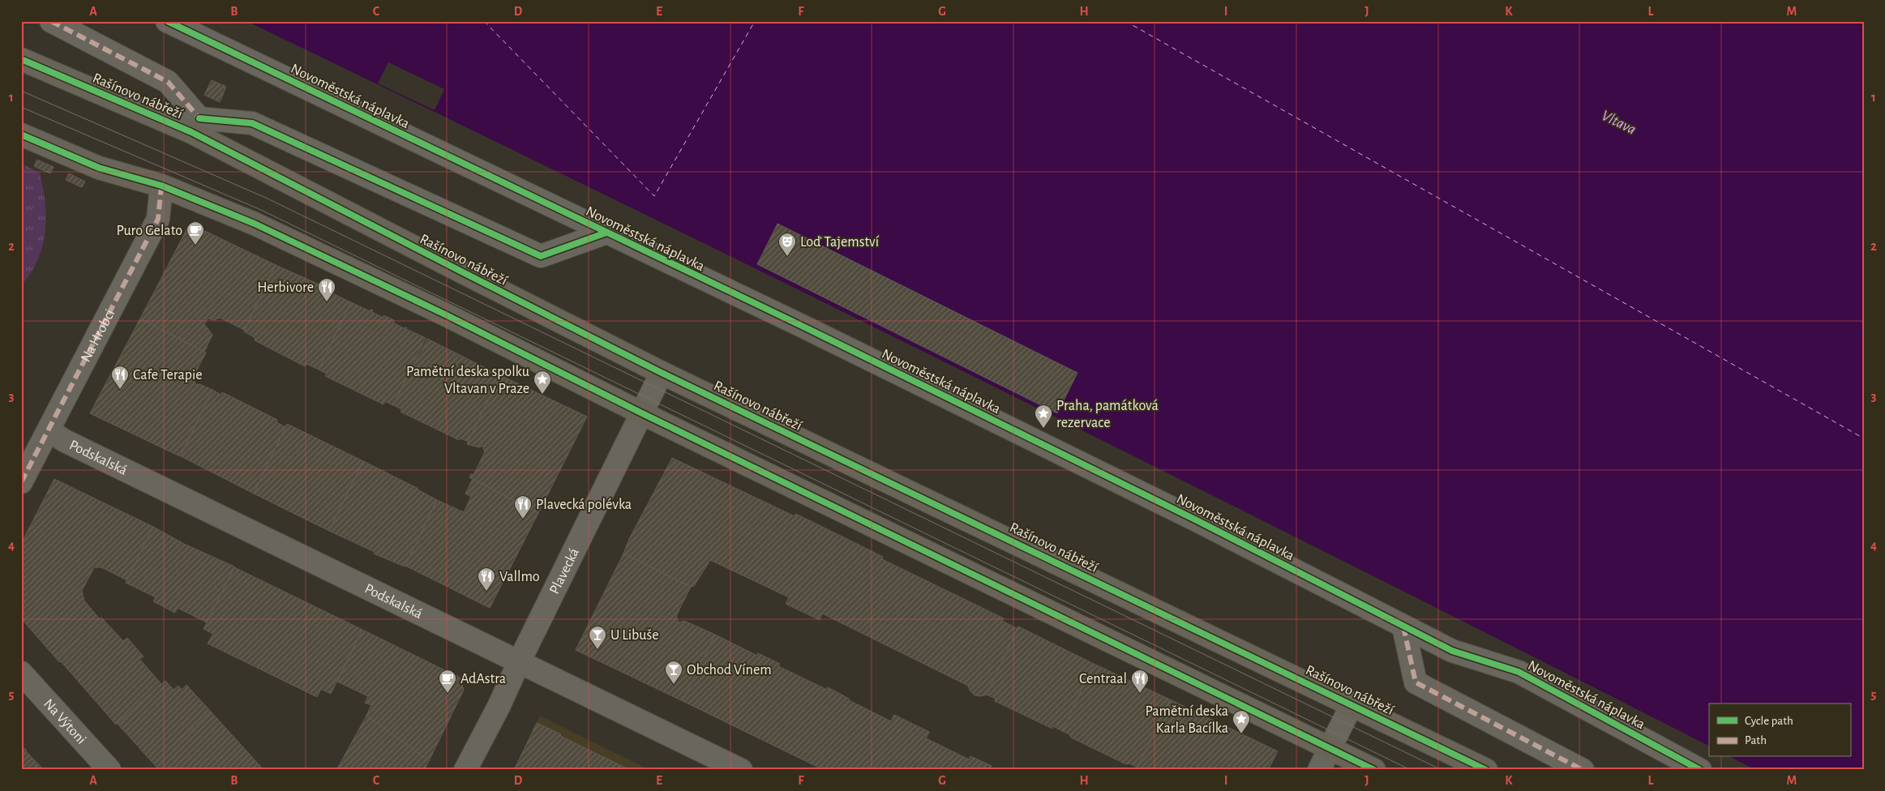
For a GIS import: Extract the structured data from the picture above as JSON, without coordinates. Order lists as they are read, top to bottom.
{
  "streets": {
    "main road": ["Rašínovo nábřeží"],
    "street": [
      "Novoměstská náplavka",
      "Na Hrobci",
      "Podskalská",
      "Plavecká",
      "Na Výtoni"
    ]
  },
  "crossings": [
    ["Rašínovo nábřeží", "Plavecká"],
    ["Na Hrobci", "Podskalská"],
    ["Podskalská", "Plavecká"]
  ],
  "water": ["Vltava"],
  "places": {
    "cafe": ["Puro Gelato", "AdAstra"],
    "theatre": ["Loď Tajemství"],
    "restaurant": [
      "Herbivore",
      "Cafe Terapie",
      "Plavecká polévka",
      "Vallmo",
      "Centraal"
    ],
    "place": ["Pamětní deska spolku Vltavan v Praze", "Praha, památková rezervace", "Pamětní deska Karla Bacílka"],
    "bar": ["U Libuše", "Obchod Vínem"]
  },
  "legend": ["Cycle path", "Path"],
  "grid": {
    "columns": [
      "A",
      "B",
      "C",
      "D",
      "E",
      "F",
      "G",
      "H",
      "I",
      "J",
      "K",
      "L",
      "M"
    ],
    "rows": [
      "1",
      "2",
      "3",
      "4",
      "5"
    ]
  }
}
